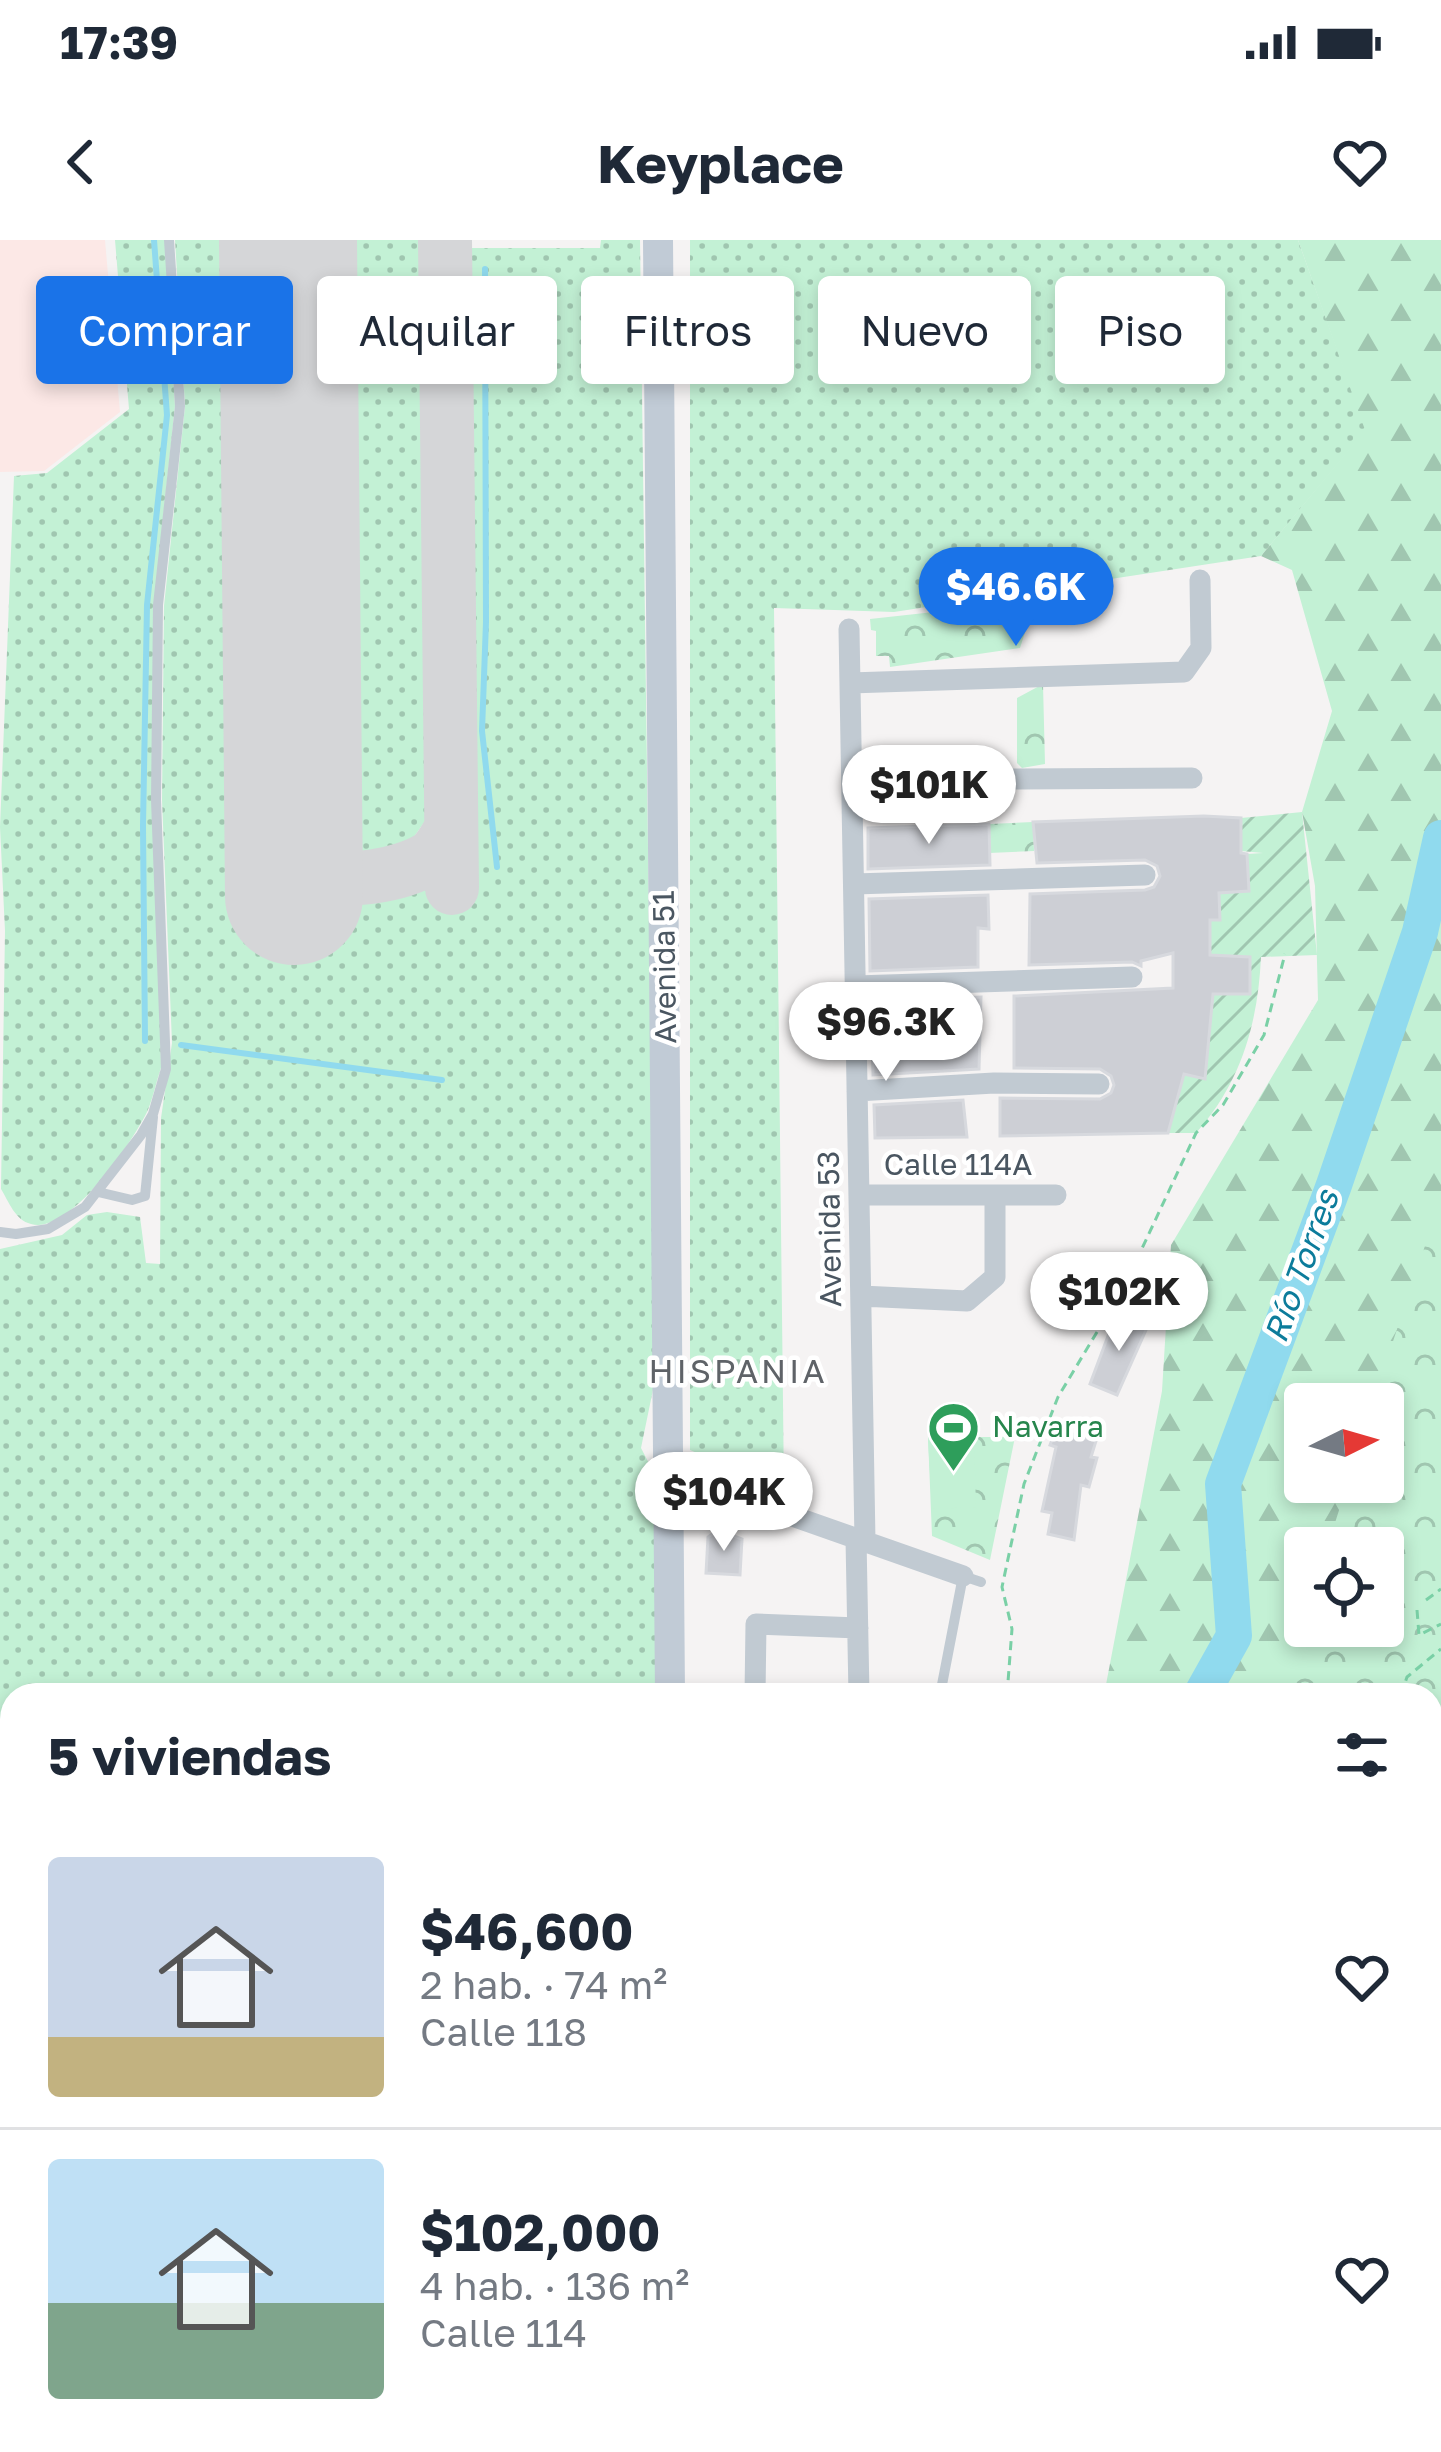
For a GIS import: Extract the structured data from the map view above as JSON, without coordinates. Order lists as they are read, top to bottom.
{
  "streets": {
    "main road": ["Avenida 51"],
    "street": ["Calle 114A", "Avenida 53"]
  },
  "crossings": [
    ["Calle 114A", "Avenida 53"]
  ],
  "districts": ["HISPANIA"],
  "water": ["Río Torres"],
  "places": {
    "sports": ["Navarra"]
  },
  "north": "right",
  "page": {
    "status": "17:39",
    "header": "Keyplace",
    "chip": [
      "Comprar",
      "Alquilar",
      "Filtros",
      "Nuevo",
      "Piso"
    ],
    "price": [
      "$46.6K",
      "$101K",
      "$96.3K",
      "$102K",
      "$104K"
    ],
    "heading": "5 viviendas",
    "list": [
      {
        "name": "$46,600",
        "note": "2 hab. · 74 m² · Calle 118"
      },
      {
        "name": "$102,000",
        "note": "4 hab. · 136 m² · Calle 114"
      }
    ]
  }
}
